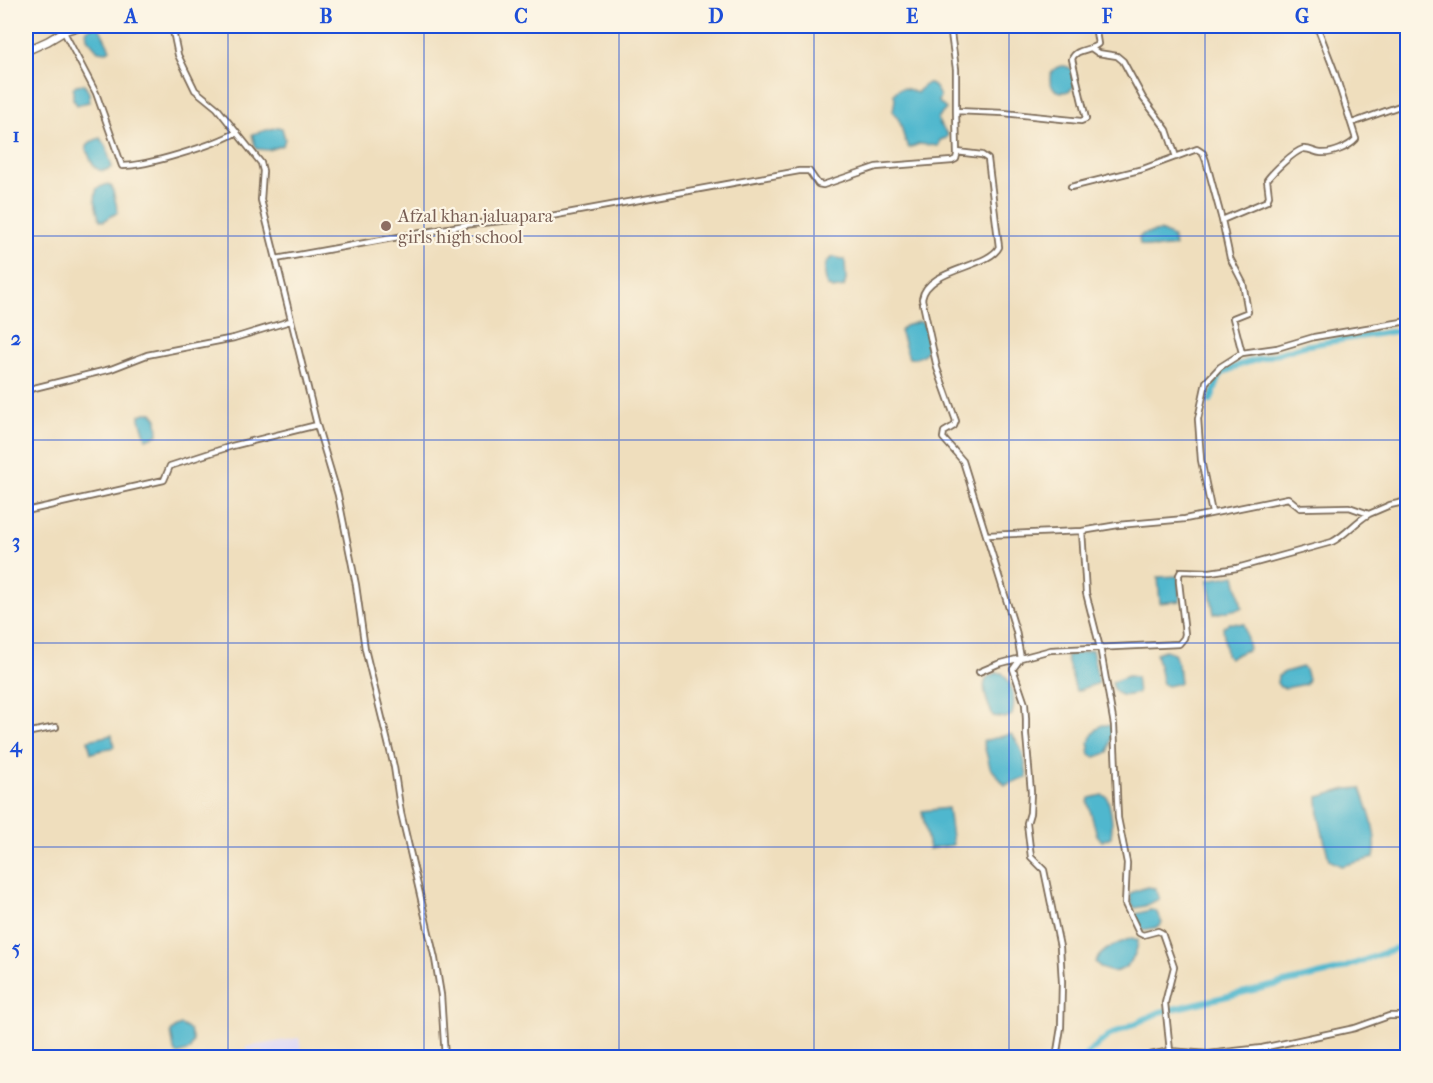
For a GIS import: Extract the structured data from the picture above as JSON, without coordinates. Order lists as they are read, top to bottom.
{
  "places": ["Afzal khan jaluapara girls high school"],
  "grid": {
    "columns": [
      "A",
      "B",
      "C",
      "D",
      "E",
      "F",
      "G"
    ],
    "rows": [
      "1",
      "2",
      "3",
      "4",
      "5"
    ]
  }
}
